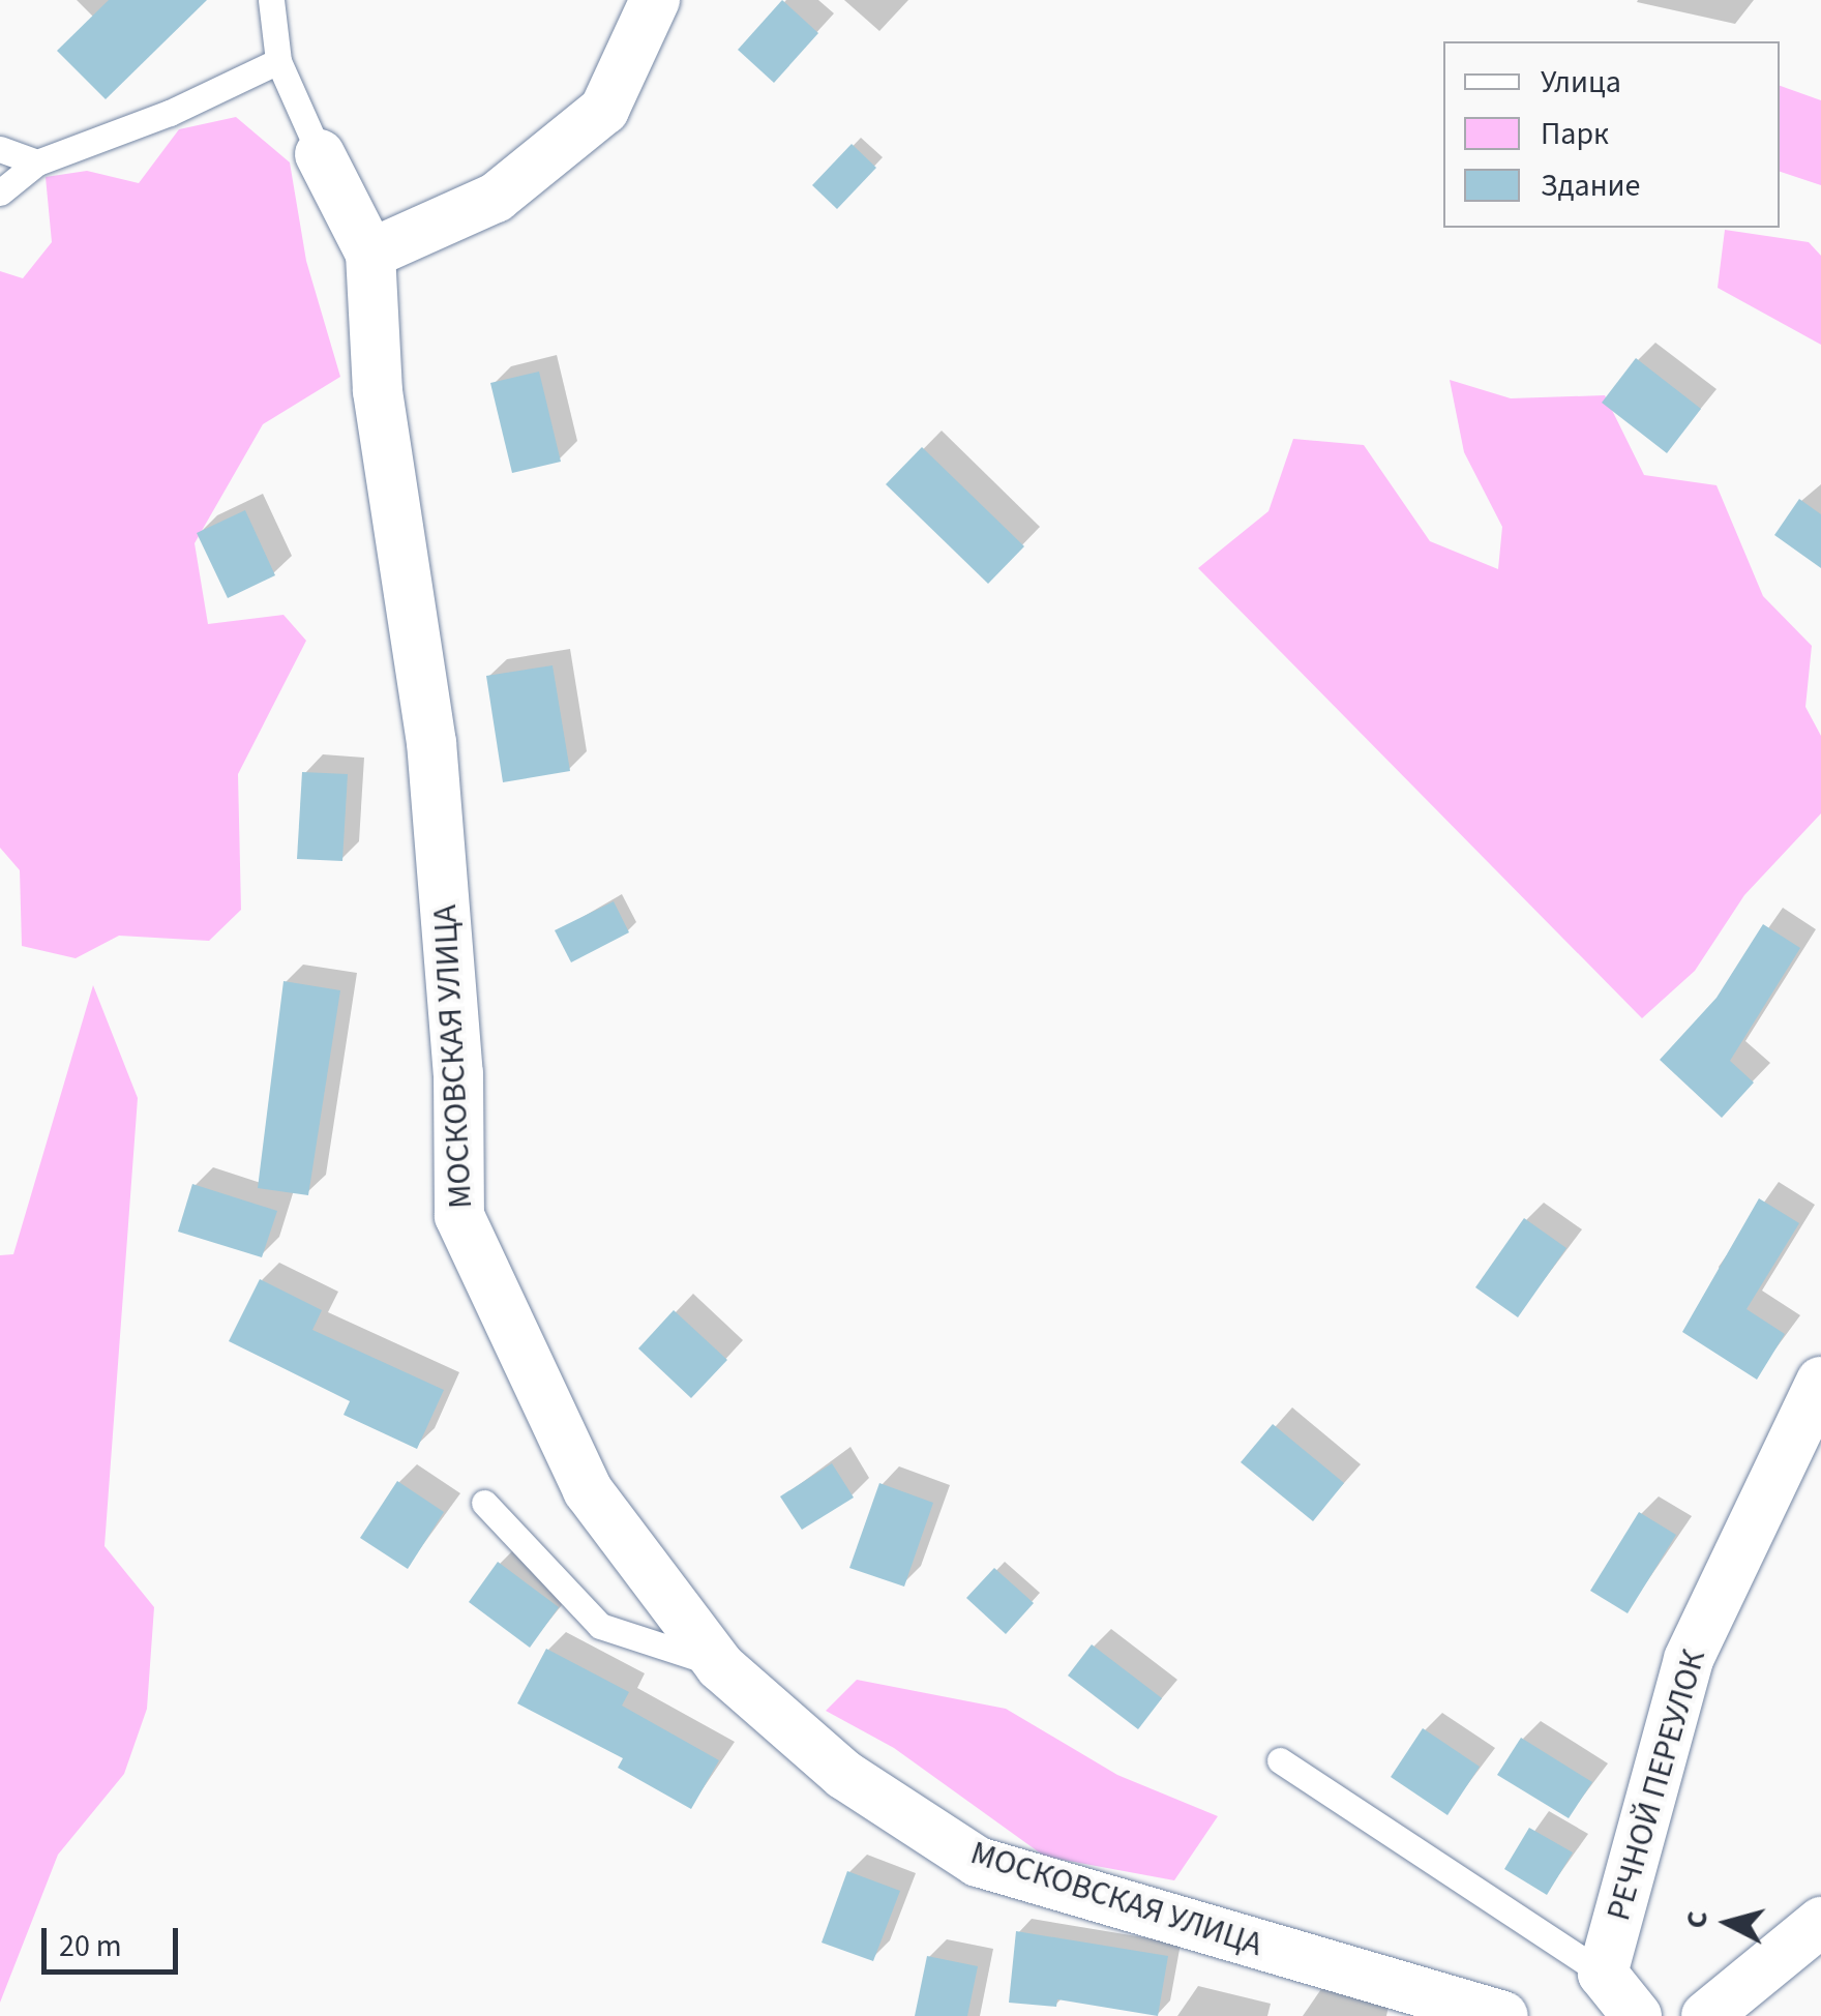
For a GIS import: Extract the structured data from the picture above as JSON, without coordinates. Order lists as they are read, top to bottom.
{
  "streets": {
    "street": ["МОСКОВСКАЯ УЛИЦА", "РЕЧНОЙ ПЕРЕУЛОК"]
  },
  "legend": ["Улица", "Парк", "Здание"],
  "scale_bar": "20 m",
  "north": "left"
}
